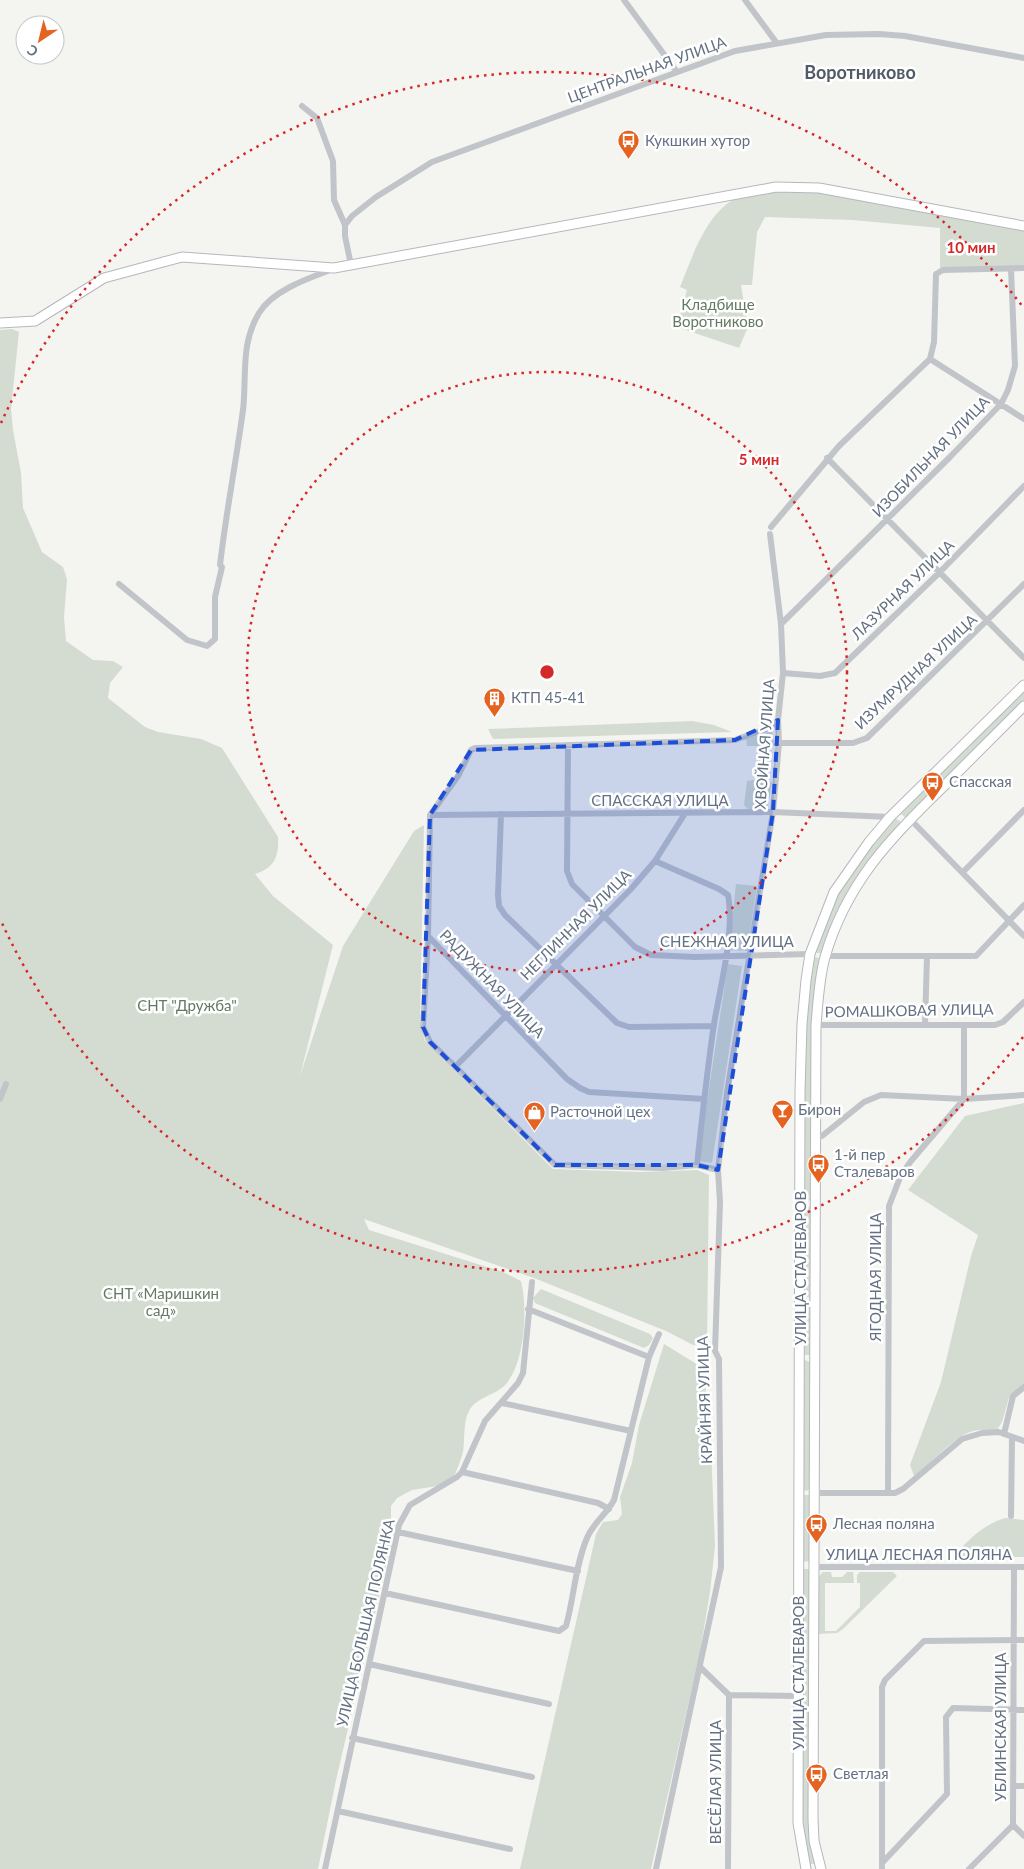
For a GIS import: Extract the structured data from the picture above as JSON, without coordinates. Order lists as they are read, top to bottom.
{
  "streets": {
    "main road": ["УЛИЦА СТАЛЕВАРОВ"],
    "street": [
      "ЦЕНТРАЛЬНАЯ УЛИЦА",
      "ИЗОБИЛЬНАЯ УЛИЦА",
      "ЛАЗУРНАЯ УЛИЦА",
      "ИЗУМРУДНАЯ УЛИЦА",
      "ХВОЙНАЯ УЛИЦА",
      "СПАССКАЯ УЛИЦА",
      "НЕГЛИННАЯ УЛИЦА",
      "СНЕЖНАЯ УЛИЦА",
      "РАДУЖНАЯ УЛИЦА",
      "РОМАШКОВАЯ УЛИЦА",
      "ЯГОДНАЯ УЛИЦА",
      "КРАЙНЯЯ УЛИЦА",
      "УЛИЦА ЛЕСНАЯ ПОЛЯНА",
      "УЛИЦА БОЛЬШАЯ ПОЛЯНКА",
      "УБЛИНСКАЯ УЛИЦА",
      "ВЕСЁЛАЯ УЛИЦА"
    ]
  },
  "crossings": [
    ["ИЗОБИЛЬНАЯ УЛИЦА", "ХВОЙНАЯ УЛИЦА"],
    ["ЛАЗУРНАЯ УЛИЦА", "ХВОЙНАЯ УЛИЦА"],
    ["ИЗУМРУДНАЯ УЛИЦА", "ХВОЙНАЯ УЛИЦА"],
    ["ХВОЙНАЯ УЛИЦА", "СПАССКАЯ УЛИЦА"],
    ["ХВОЙНАЯ УЛИЦА", "СНЕЖНАЯ УЛИЦА"],
    ["ХВОЙНАЯ УЛИЦА", "КРАЙНЯЯ УЛИЦА"],
    ["СПАССКАЯ УЛИЦА", "НЕГЛИННАЯ УЛИЦА"],
    ["СПАССКАЯ УЛИЦА", "СНЕЖНАЯ УЛИЦА"],
    ["СПАССКАЯ УЛИЦА", "РАДУЖНАЯ УЛИЦА"],
    ["СПАССКАЯ УЛИЦА", "УЛИЦА СТАЛЕВАРОВ"],
    ["НЕГЛИННАЯ УЛИЦА", "СНЕЖНАЯ УЛИЦА"],
    ["НЕГЛИННАЯ УЛИЦА", "РАДУЖНАЯ УЛИЦА"],
    ["СНЕЖНАЯ УЛИЦА", "УЛИЦА СТАЛЕВАРОВ"],
    ["СНЕЖНАЯ УЛИЦА", "КРАЙНЯЯ УЛИЦА"],
    ["РОМАШКОВАЯ УЛИЦА", "УЛИЦА СТАЛЕВАРОВ"],
    ["УЛИЦА СТАЛЕВАРОВ", "УЛИЦА ЛЕСНАЯ ПОЛЯНА"],
    ["УЛИЦА ЛЕСНАЯ ПОЛЯНА", "УБЛИНСКАЯ УЛИЦА"]
  ],
  "districts": ["Воротниково"],
  "parks": ["Кладбище Воротниково", "СНТ \"Дружба\"", "СНТ «Маришкин сад»"],
  "places": {
    "bus stop": [
      "Кукшкин хутор",
      "Спасская",
      "1-й пер Сталеваров",
      "Лесная поляна",
      "Светлая"
    ],
    "building": ["КТП 45-41"],
    "bar": ["Бирон"],
    "shop": ["Расточной цех"]
  },
  "north": "bottom left",
  "rings": ["10 мин", "5 мин"]
}
